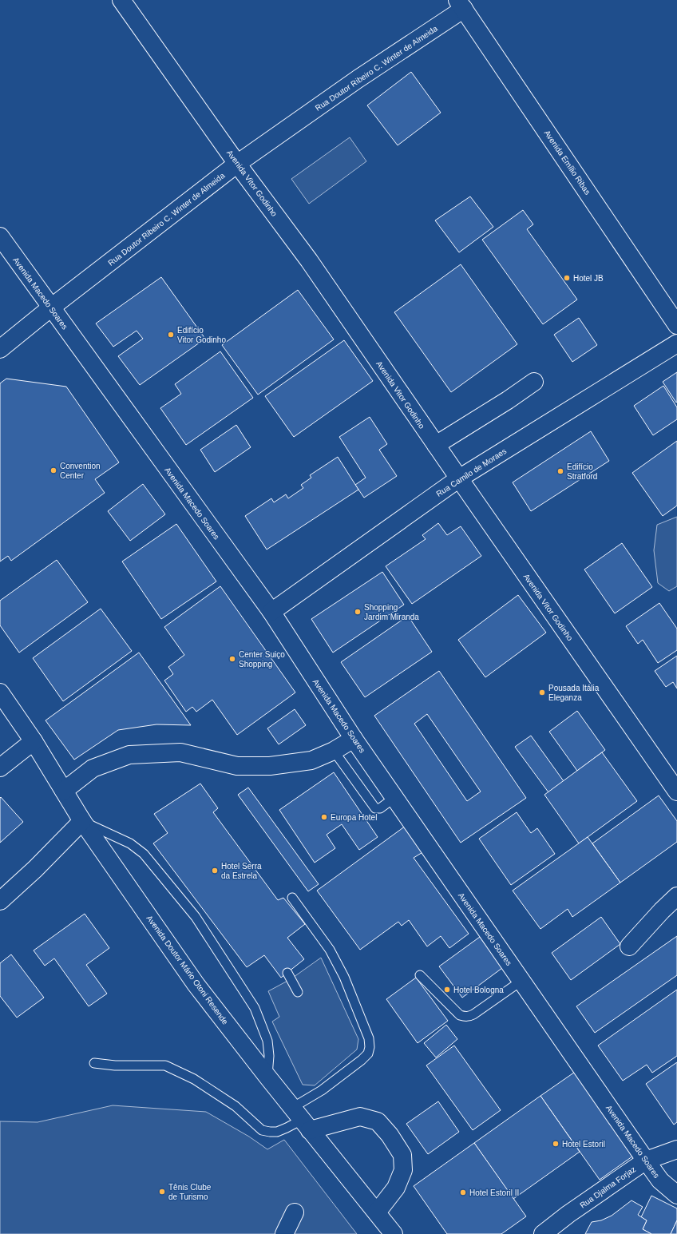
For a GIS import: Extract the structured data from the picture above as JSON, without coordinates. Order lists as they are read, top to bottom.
{
  "streets": {
    "street": [
      "Rua Doutor Ribeiro C. Winter de Almeida",
      "Avenida Emílio Ribas",
      "Avenida Vitor Godinho",
      "Avenida Macedo Soares",
      "Rua Camilo de Moraes",
      "Avenida Doutor Mário Otoni Resende",
      "Rua Djalma Forjaz"
    ]
  },
  "crossings": [
    ["Rua Doutor Ribeiro C. Winter de Almeida", "Avenida Emílio Ribas"],
    ["Rua Doutor Ribeiro C. Winter de Almeida", "Avenida Vitor Godinho"],
    ["Rua Doutor Ribeiro C. Winter de Almeida", "Avenida Macedo Soares"],
    ["Avenida Vitor Godinho", "Rua Camilo de Moraes"],
    ["Avenida Macedo Soares", "Rua Camilo de Moraes"],
    ["Avenida Macedo Soares", "Rua Djalma Forjaz"]
  ],
  "places": [
    "Hotel JB",
    "Edifício Vitor Godinho",
    "Convention Center",
    "Edifício Stratford",
    "Shopping Jardim Miranda",
    "Center Suiço Shopping",
    "Pousada Itália Eleganza",
    "Europa Hotel",
    "Hotel Serra da Estrela",
    "Hotel Bologna",
    "Hotel Estoril",
    "Tênis Clube de Turismo",
    "Hotel Estoril II"
  ]
}
